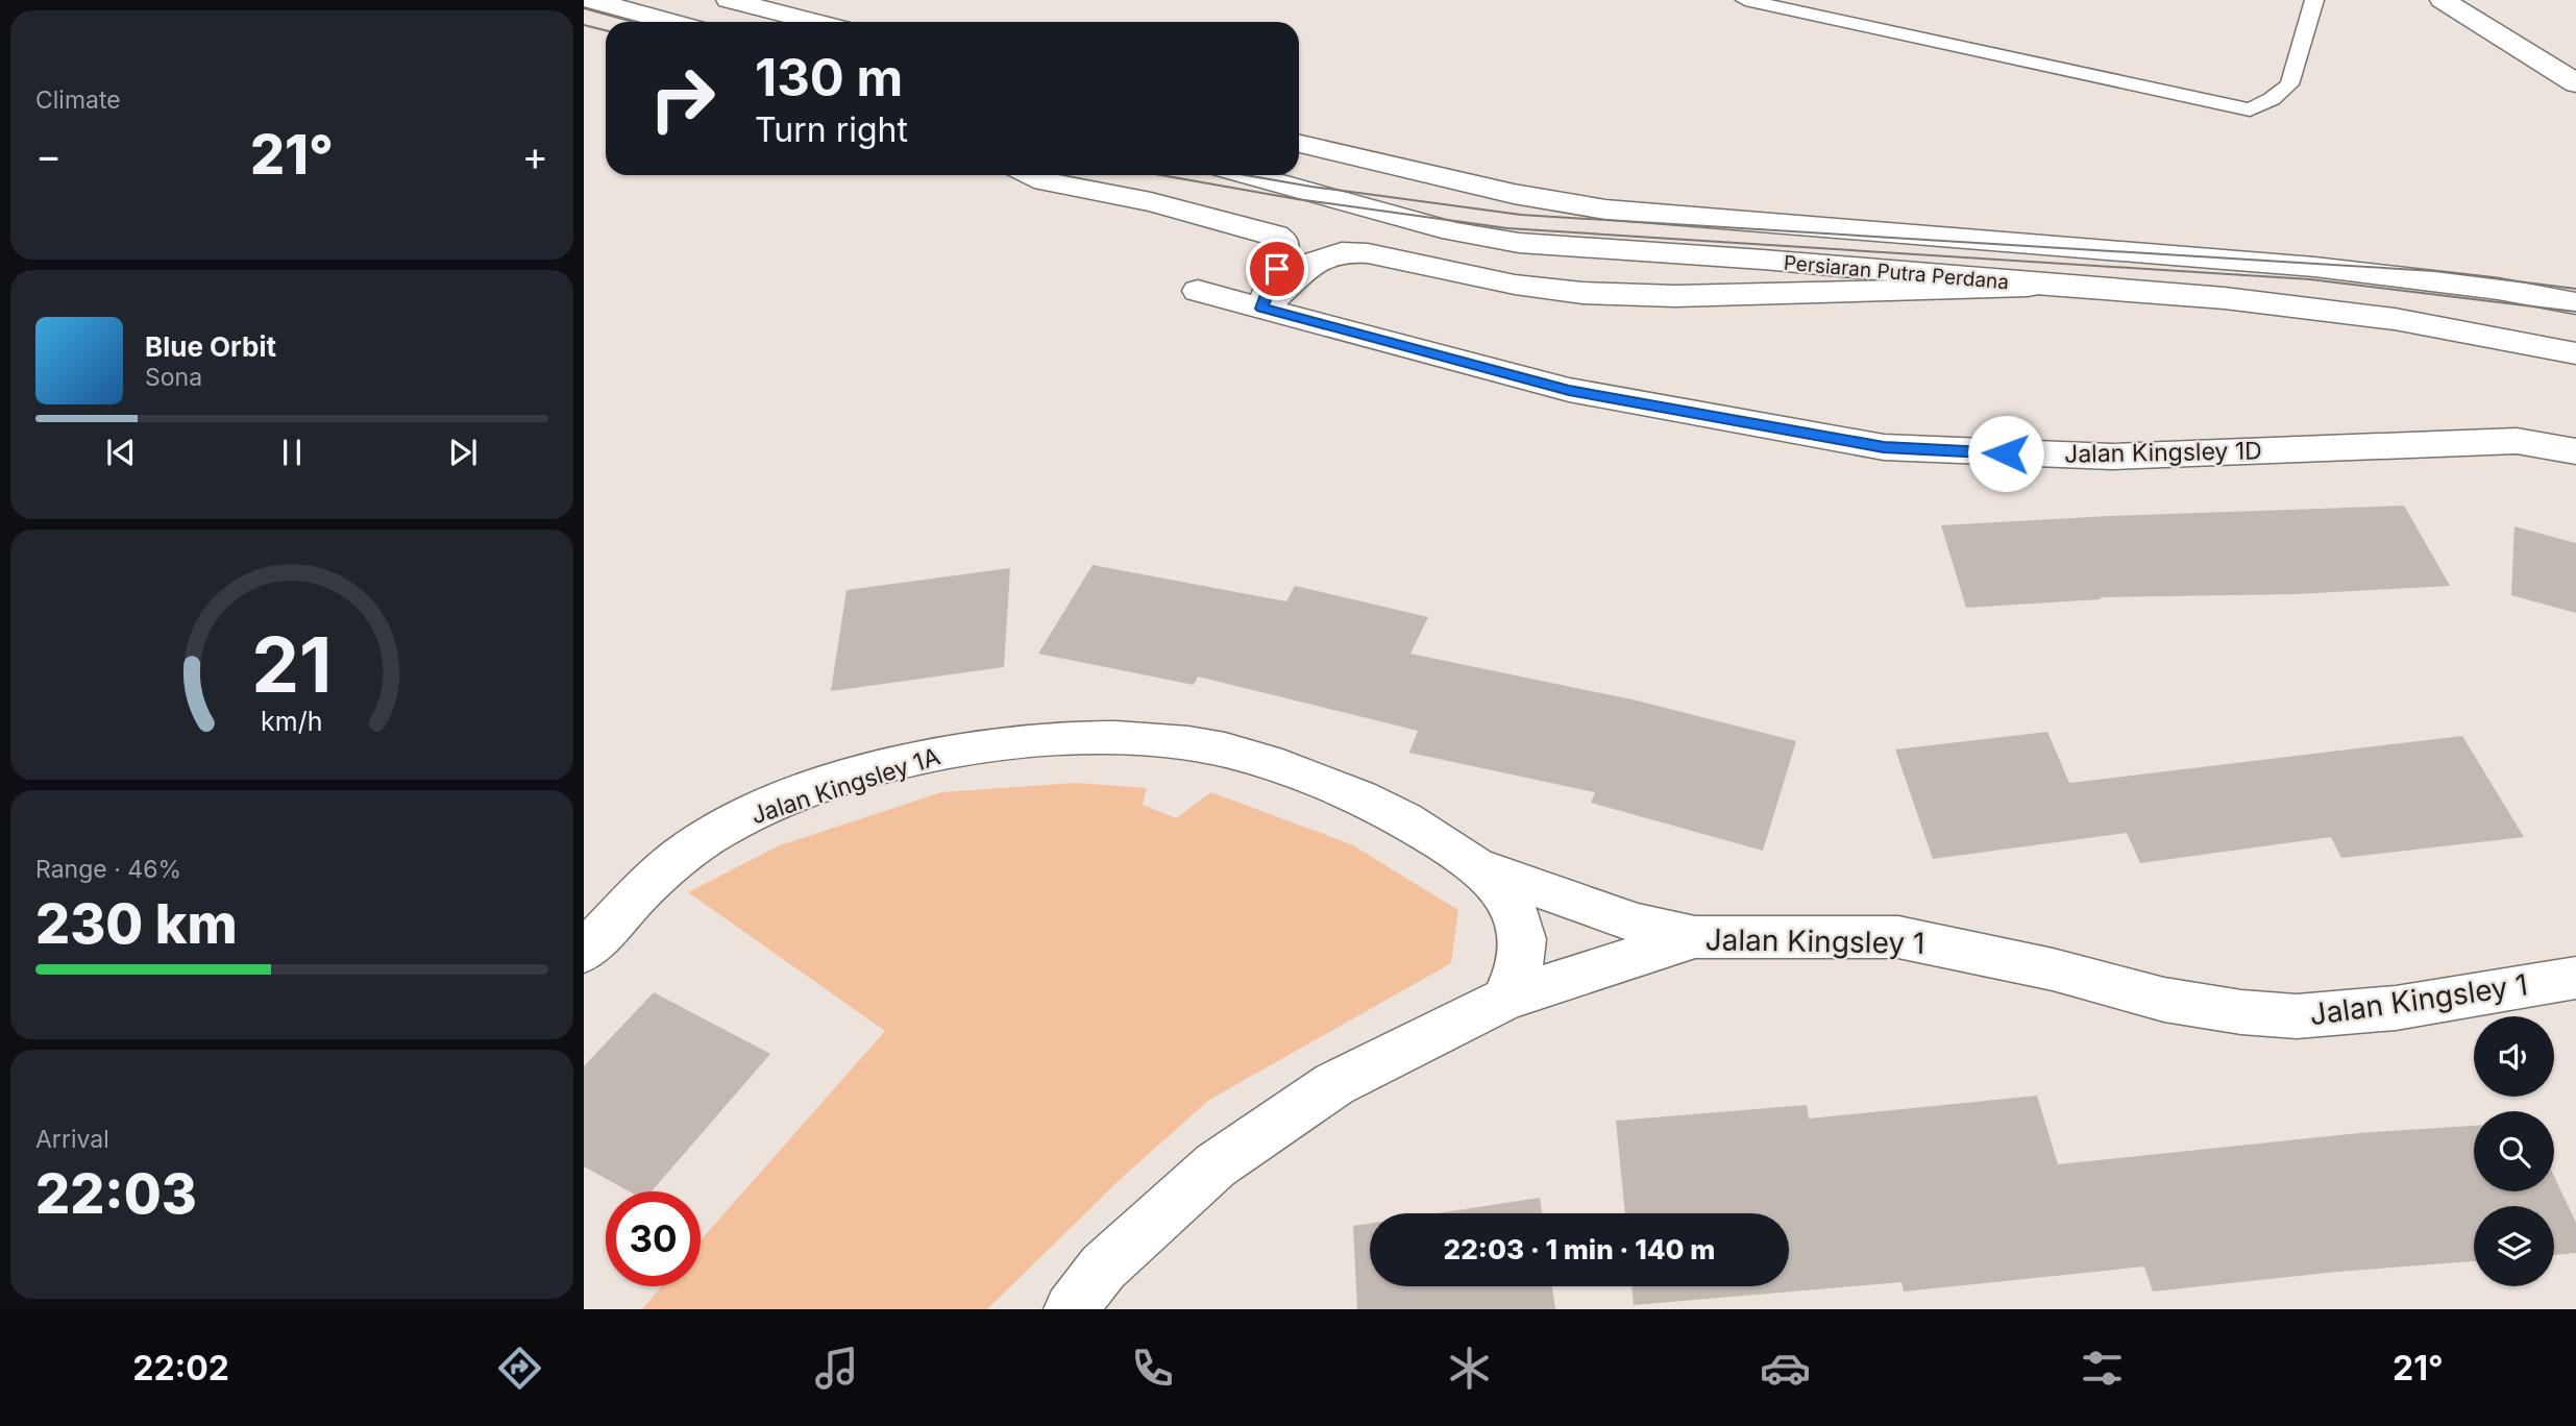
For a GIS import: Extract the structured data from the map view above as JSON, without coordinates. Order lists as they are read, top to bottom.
{
  "streets": {
    "street": [
      "Persiaran Putra Perdana",
      "Jalan Kingsley 1D",
      "Jalan Kingsley 1A",
      "Jalan Kingsley 1"
    ]
  },
  "crossings": [
    ["Jalan Kingsley 1A", "Jalan Kingsley 1"]
  ],
  "page": {
    "tile": [
      "Climate",
      ["Range · 46%", "230 km"],
      ["Arrival", "22:03"]
    ],
    "turn": ["130 m", "Turn right"],
    "heat": ["−", "21°", "+"],
    "song": ["Blue Orbit", "Sona"],
    "limit": "30",
    "trip": "22:03 · 1 min · 140 m",
    "tabs": ["22:02", "21°"],
    "gauge": ["21", "km/h"]
  }
}
